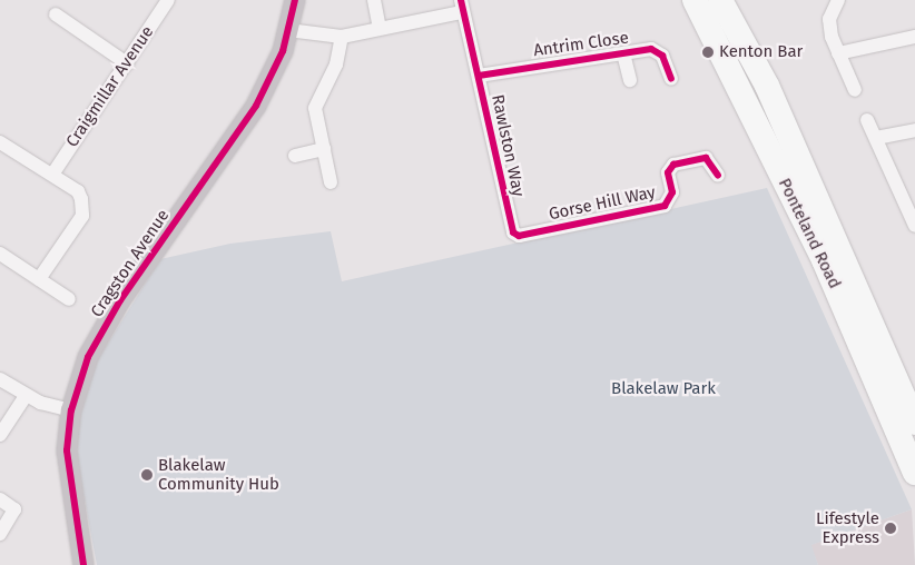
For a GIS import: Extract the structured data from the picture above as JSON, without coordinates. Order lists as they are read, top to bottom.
{
  "streets": {
    "highway": ["Ponteland Road"],
    "street": [
      "Antrim Close",
      "Craigmillar Avenue",
      "Rawlston Way",
      "Gorse Hill Way",
      "Cragston Avenue"
    ]
  },
  "crossings": [
    ["Antrim Close", "Rawlston Way"],
    ["Rawlston Way", "Gorse Hill Way"]
  ],
  "parks": ["Blakelaw Park"],
  "places": ["Kenton Bar", "Blakelaw Community Hub", "Lifestyle Express"]
}
